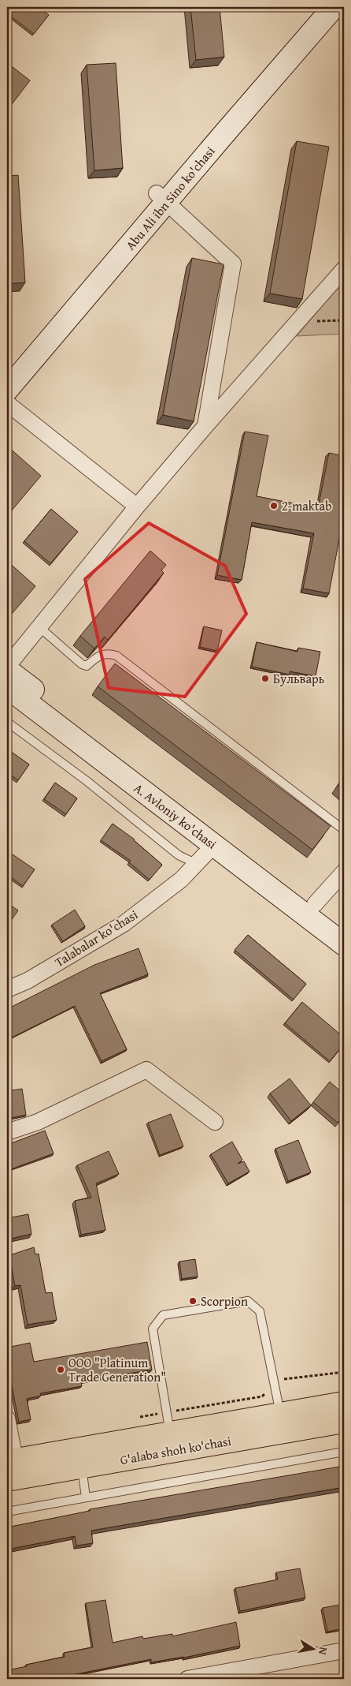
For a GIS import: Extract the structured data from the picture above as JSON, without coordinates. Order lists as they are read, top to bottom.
{
  "streets": {
    "main road": ["G'alaba shoh ko'chasi"],
    "street": ["Abu Ali ibn Sino ko'chasi", "A. Avloniy ko'chasi", "Talabalar ko'chasi"]
  },
  "crossings": [
    ["A. Avloniy ko'chasi", "Talabalar ko'chasi"]
  ],
  "places": [
    "2-maktab",
    "Бульварь",
    "Scorpion",
    "OOO \"Platinum Trade Generation\""
  ],
  "north": "right"
}
